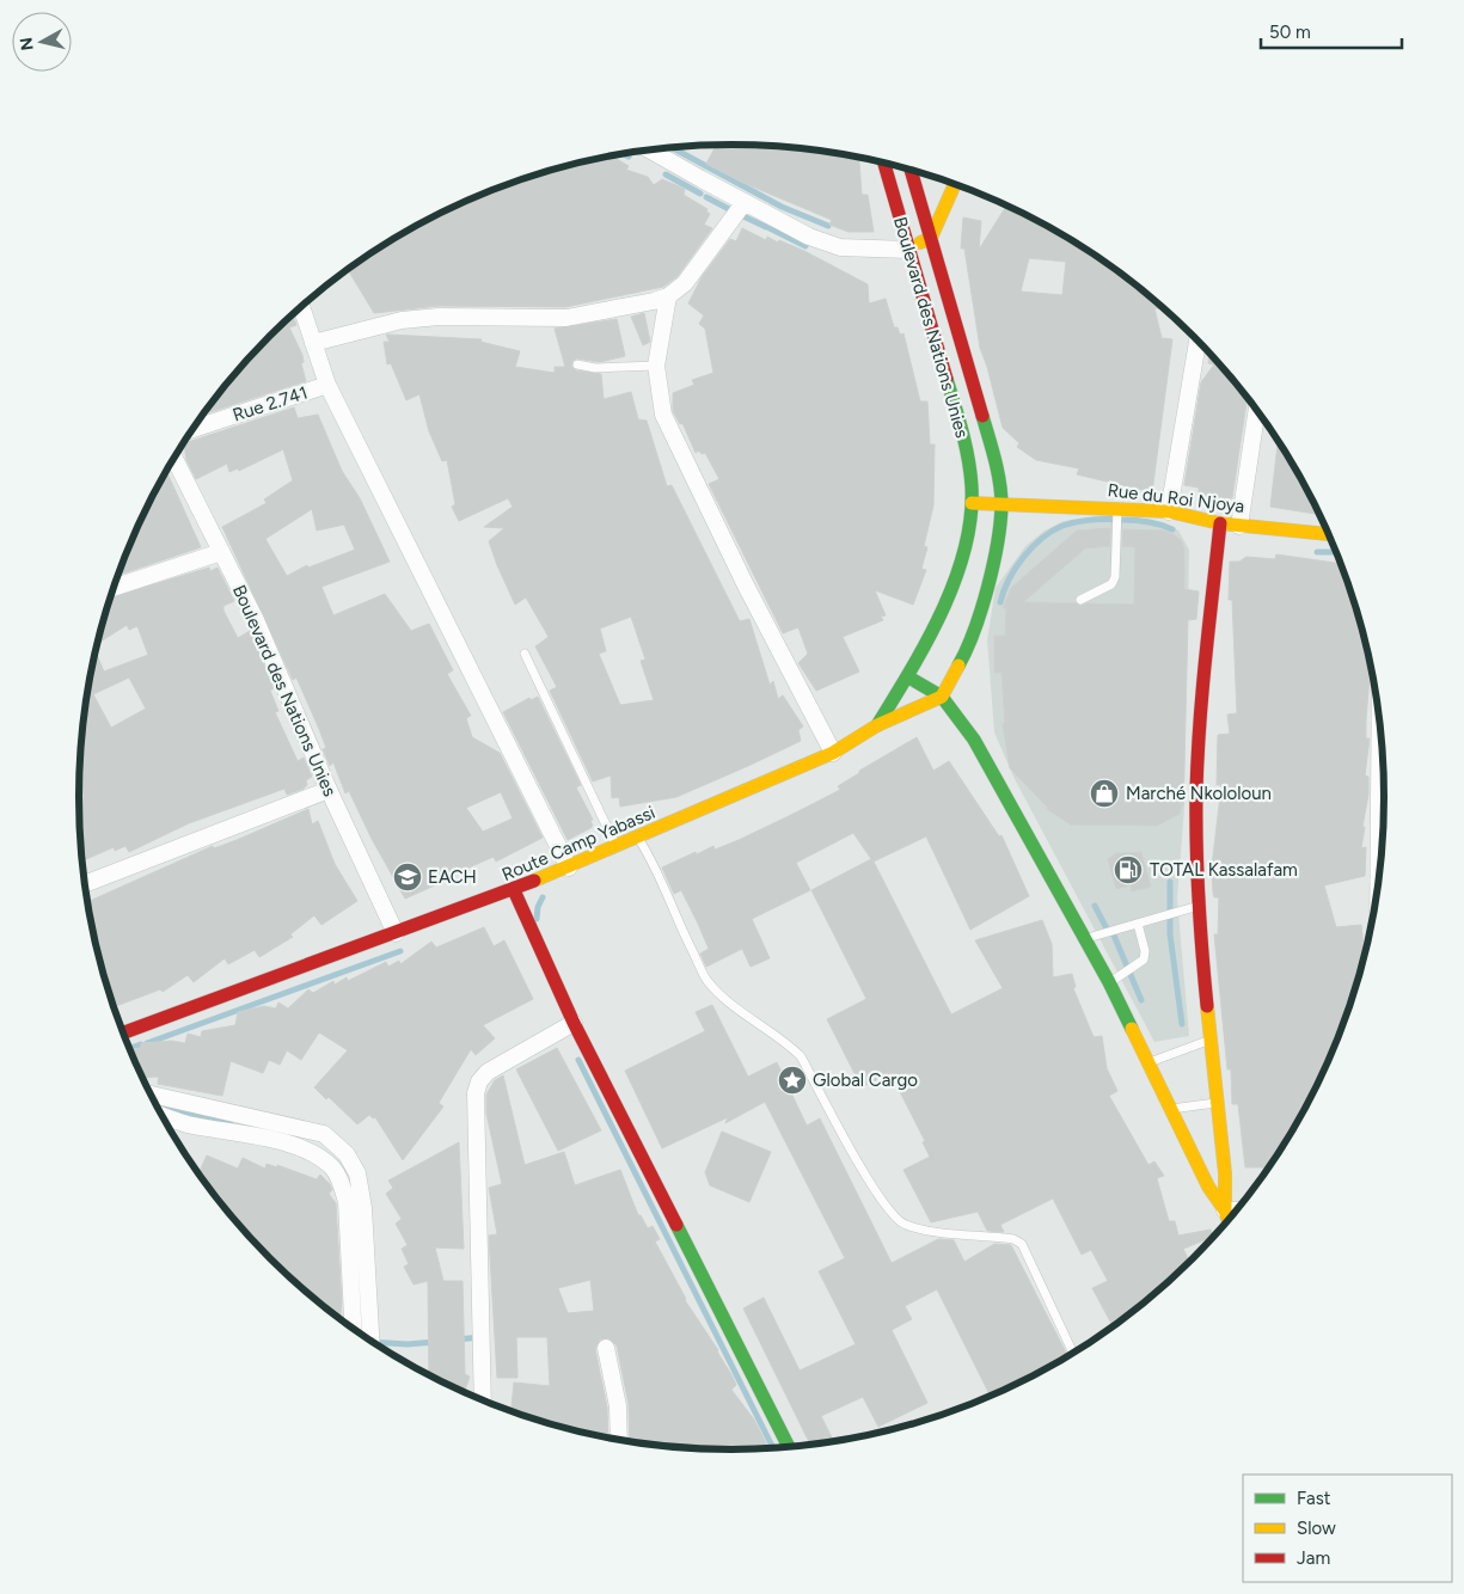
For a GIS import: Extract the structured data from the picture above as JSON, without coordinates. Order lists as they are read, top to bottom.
{
  "streets": {
    "main road": ["Boulevard des Nations Unies", "Rue du Roi Njoya", "Route Camp Yabassi"],
    "street": ["Rue 2.741"]
  },
  "crossings": [
    ["Boulevard des Nations Unies", "Rue du Roi Njoya"],
    ["Boulevard des Nations Unies", "Route Camp Yabassi"]
  ],
  "places": {
    "shop": ["Marché Nkololoun"],
    "fuel station": ["TOTAL Kassalafam"],
    "school or university": ["EACH"],
    "place": ["Global Cargo"]
  },
  "legend": ["Fast", "Slow", "Jam"],
  "scale_bar": "50 m",
  "north": "left"
}
